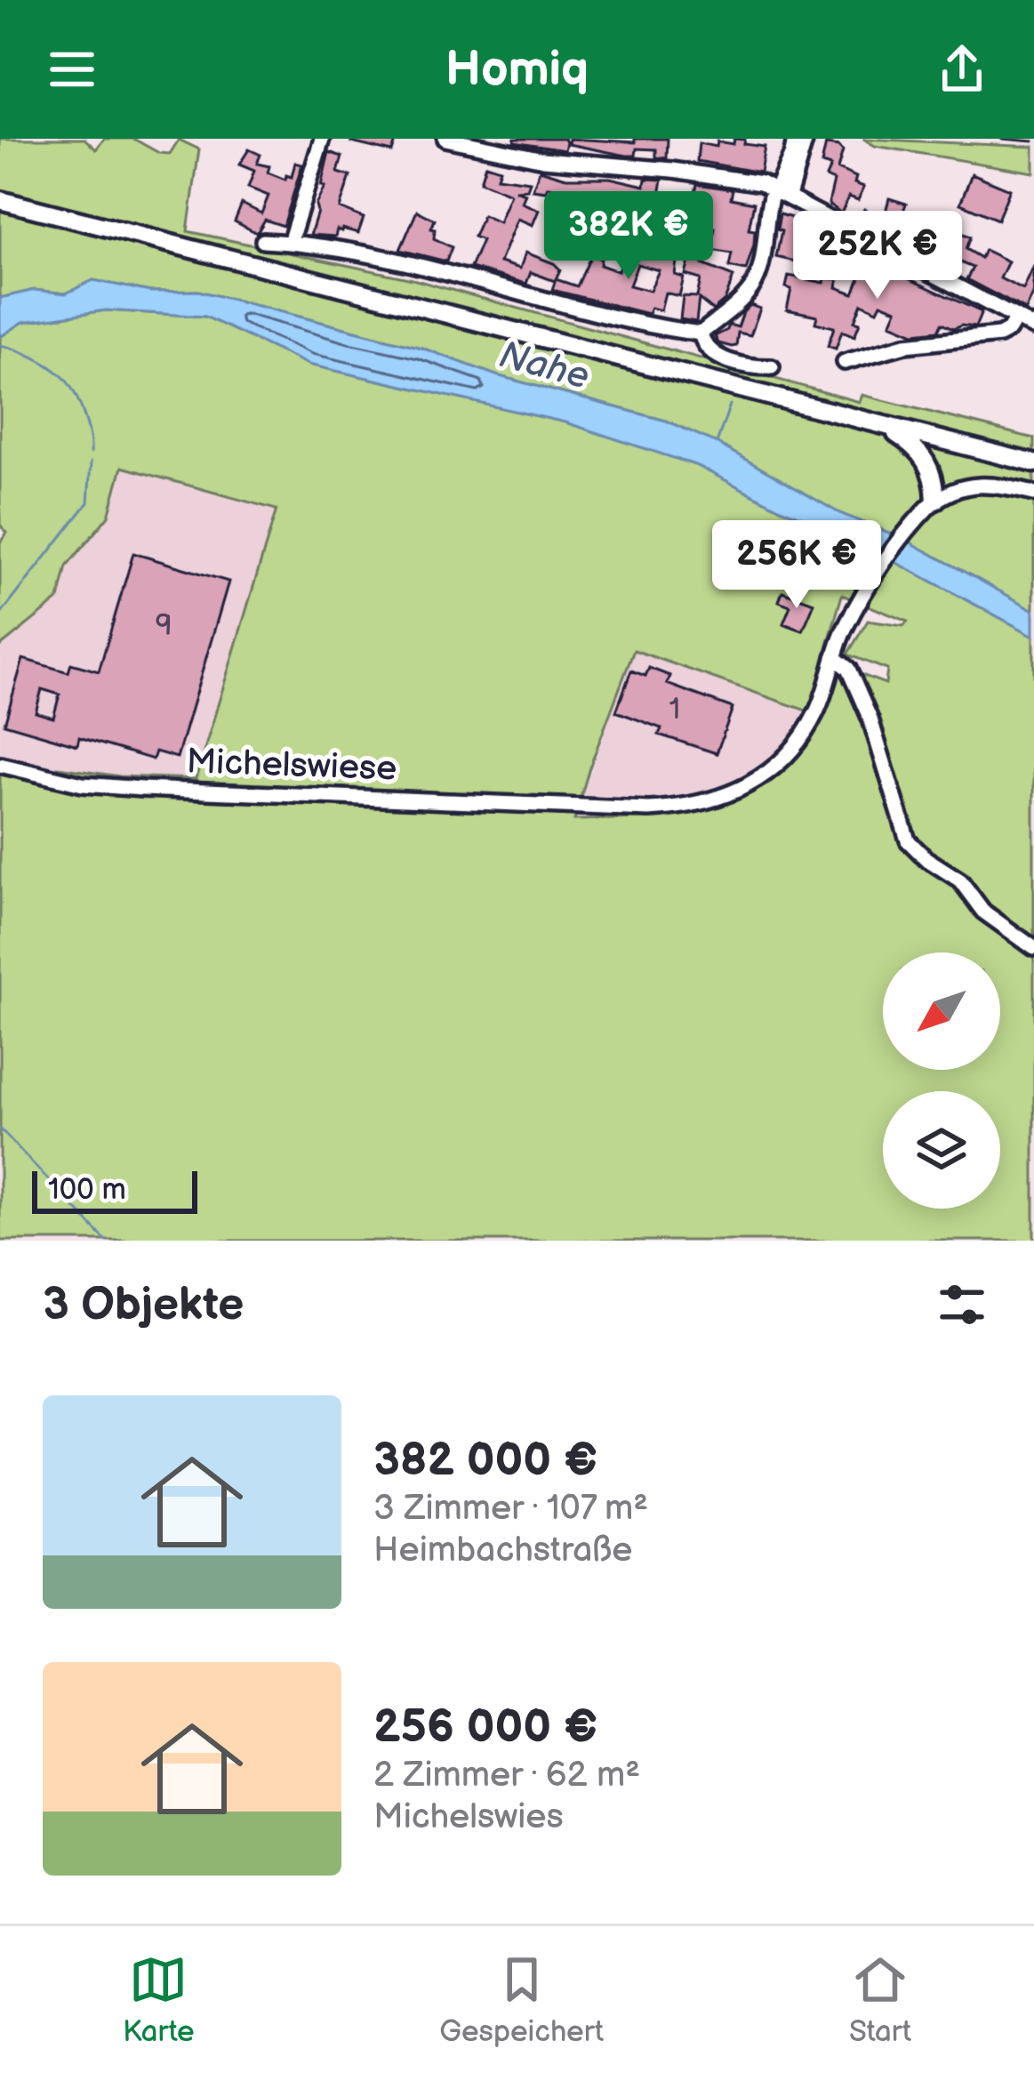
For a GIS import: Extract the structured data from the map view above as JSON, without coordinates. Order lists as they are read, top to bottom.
{
  "streets": {
    "street": ["Michelswiese"]
  },
  "water": ["Nahe"],
  "house_numbers": ["9", "1"],
  "scale_bar": "100 m",
  "north": "bottom left",
  "page": {
    "header": "Homiq",
    "price": ["382K €", "252K €", "256K €"],
    "scale": "100 m",
    "heading": "3 Objekte",
    "list": [
      {
        "name": "382 000 €",
        "note": "3 Zimmer · 107 m² · Heimbachstraße"
      },
      {
        "name": "256 000 €",
        "note": "2 Zimmer · 62 m² · Michelswies"
      }
    ],
    "tabs": ["Karte", "Gespeichert", "Start"]
  }
}
